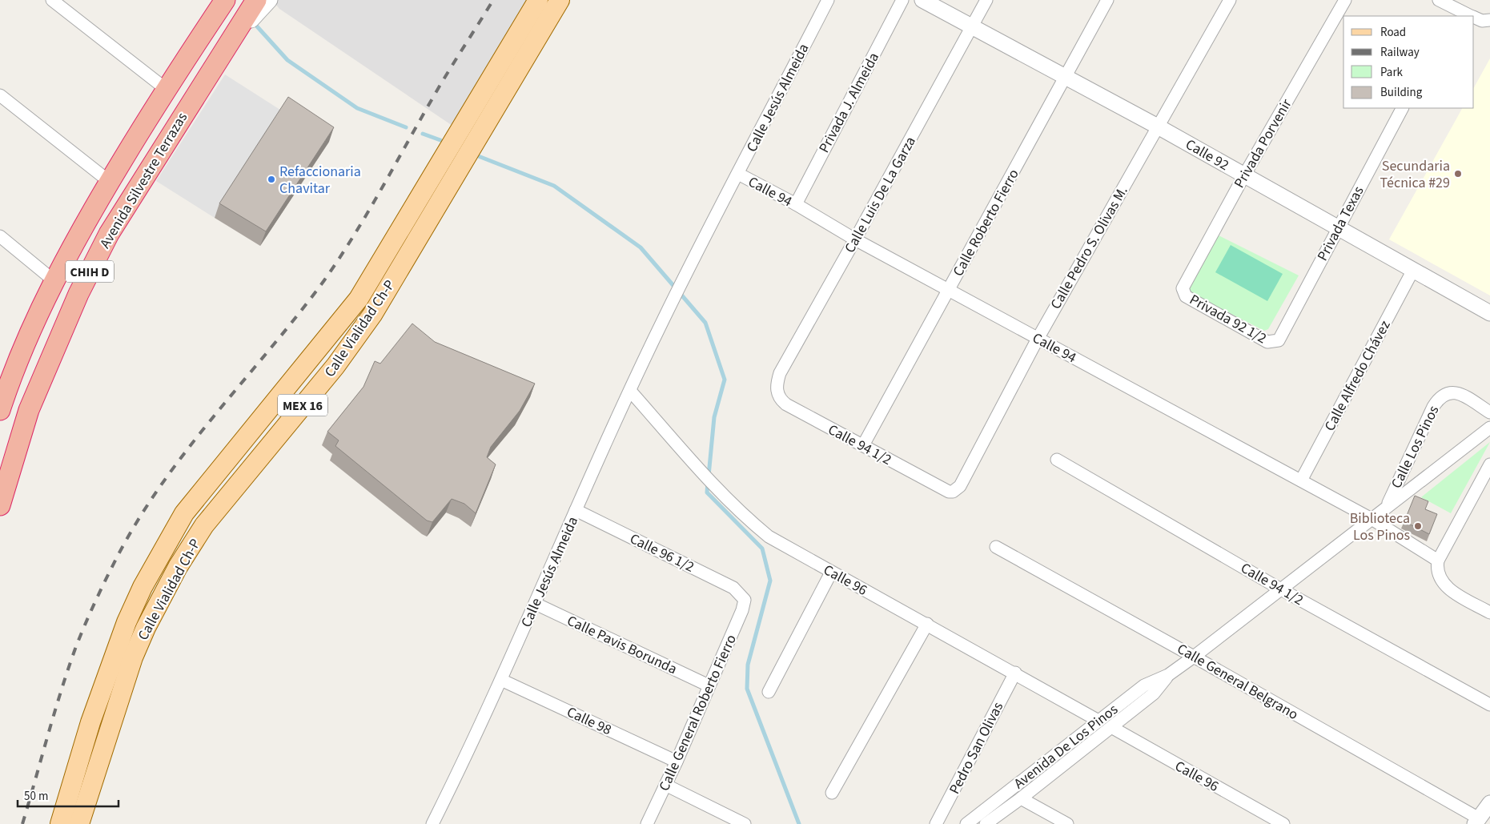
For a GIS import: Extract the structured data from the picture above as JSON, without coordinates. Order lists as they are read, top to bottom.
{
  "streets": {
    "highway": ["Avenida Silvestre Terrazas", "CHIH D"],
    "main road": ["Calle Vialidad Ch-P", "MEX 16"],
    "street": [
      "Calle Jesús Almeida",
      "Privada J. Almeida",
      "Privada Porvenir",
      "Calle 92",
      "Calle 94",
      "Calle Luis De La Garza",
      "Calle Roberto Fierro",
      "Privada Texas",
      "Calle Pedro S. Olivas M.",
      "Privada 92 1/2",
      "Calle Alfredo Chávez",
      "Calle 94 1/2",
      "Calle Los Pinos",
      "Calle 96 1/2",
      "Calle 96",
      "Calle Pavis Borunda",
      "Calle General Belgrano",
      "Calle General Roberto Fierro",
      "Calle 98",
      "Avenida De Los Pinos",
      "Pedro San Olivas"
    ]
  },
  "crossings": [
    ["Calle Jesús Almeida", "Calle 94"],
    ["Calle Jesús Almeida", "Calle 96 1/2"],
    ["Calle Jesús Almeida", "Calle 96"],
    ["Calle Jesús Almeida", "Calle Pavis Borunda"],
    ["Calle Jesús Almeida", "Calle 98"],
    ["Privada J. Almeida", "Calle 94"],
    ["Privada Porvenir", "Calle 92"],
    ["Privada Porvenir", "Privada 92 1/2"],
    ["Calle 92", "Calle Luis De La Garza"],
    ["Calle 92", "Calle Roberto Fierro"],
    ["Calle 92", "Privada Texas"],
    ["Calle 92", "Calle Pedro S. Olivas M."],
    ["Calle 92", "Calle Alfredo Chávez"],
    ["Avenida Silvestre Terrazas", "CHIH D"],
    ["Calle 94", "Calle Luis De La Garza"],
    ["Calle 94", "Calle Roberto Fierro"],
    ["Calle 94", "Calle Pedro S. Olivas M."],
    ["Calle 94", "Calle Alfredo Chávez"],
    ["Calle 94", "Avenida De Los Pinos"],
    ["Calle Luis De La Garza", "Calle 94 1/2"],
    ["Calle Roberto Fierro", "Calle 94 1/2"],
    ["Privada Texas", "Privada 92 1/2"],
    ["Calle Pedro S. Olivas M.", "Calle 94 1/2"],
    ["Calle 94 1/2", "Avenida De Los Pinos"],
    ["Calle Los Pinos", "Avenida De Los Pinos"],
    ["Calle 96 1/2", "Calle General Roberto Fierro"],
    ["Calle 96", "Avenida De Los Pinos"],
    ["Calle 96", "Pedro San Olivas"],
    ["Calle Pavis Borunda", "Calle General Roberto Fierro"],
    ["Calle General Belgrano", "Avenida De Los Pinos"],
    ["Calle General Roberto Fierro", "Calle 98"]
  ],
  "places": ["Secundaria Técnica #29", "Refaccionaria Chavitar", "Biblioteca Los Pinos"],
  "legend": [
    "Road",
    "Railway",
    "Park",
    "Building"
  ],
  "scale_bar": "50 m"
}
